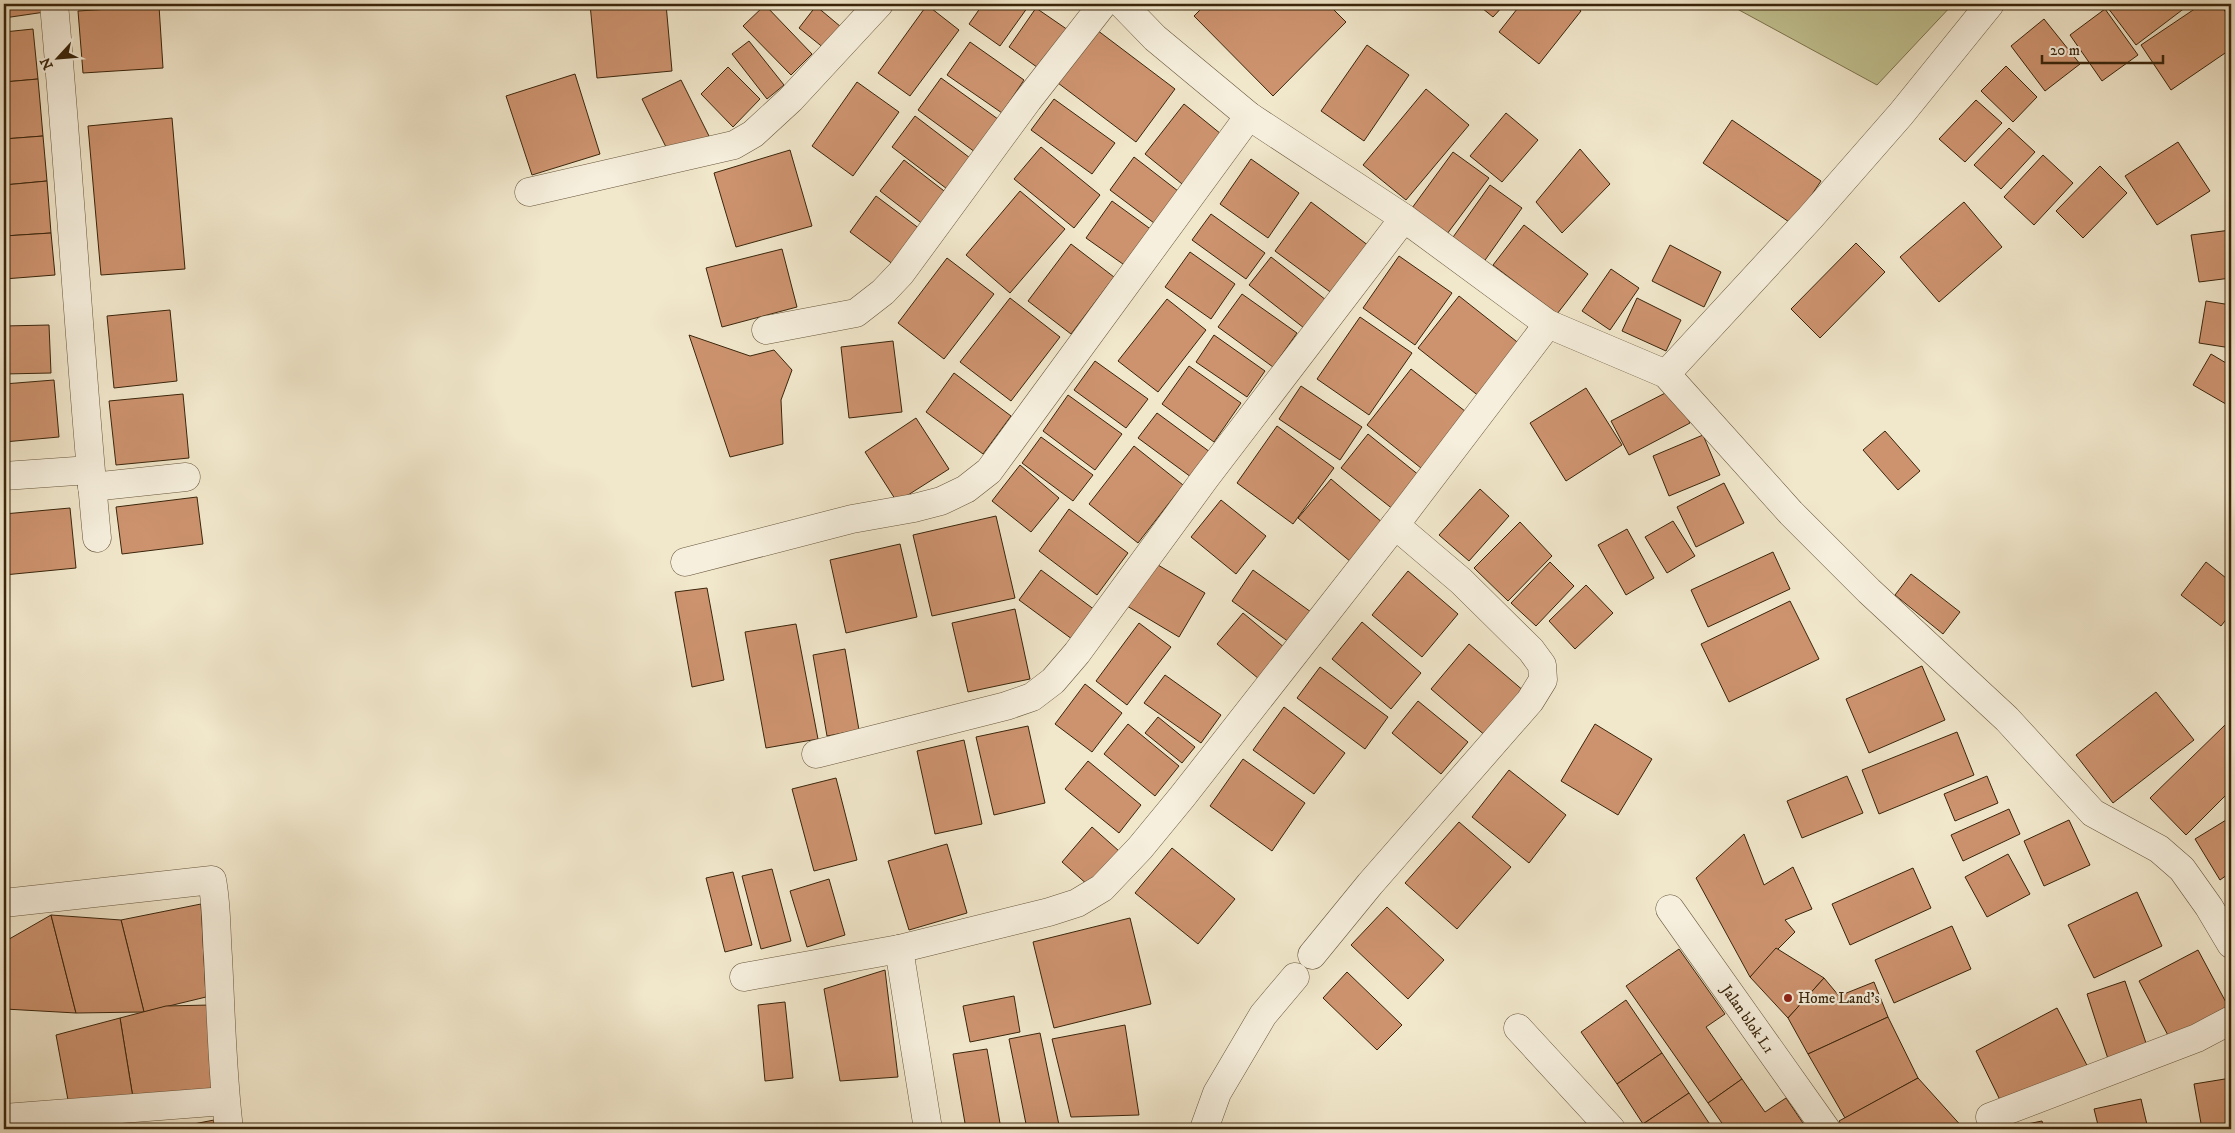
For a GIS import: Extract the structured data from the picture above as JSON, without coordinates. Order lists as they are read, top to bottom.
{
  "streets": {
    "street": ["Jalan blok L1"]
  },
  "places": ["Home Land's"],
  "scale_bar": "20 m",
  "north": "bottom left"
}
